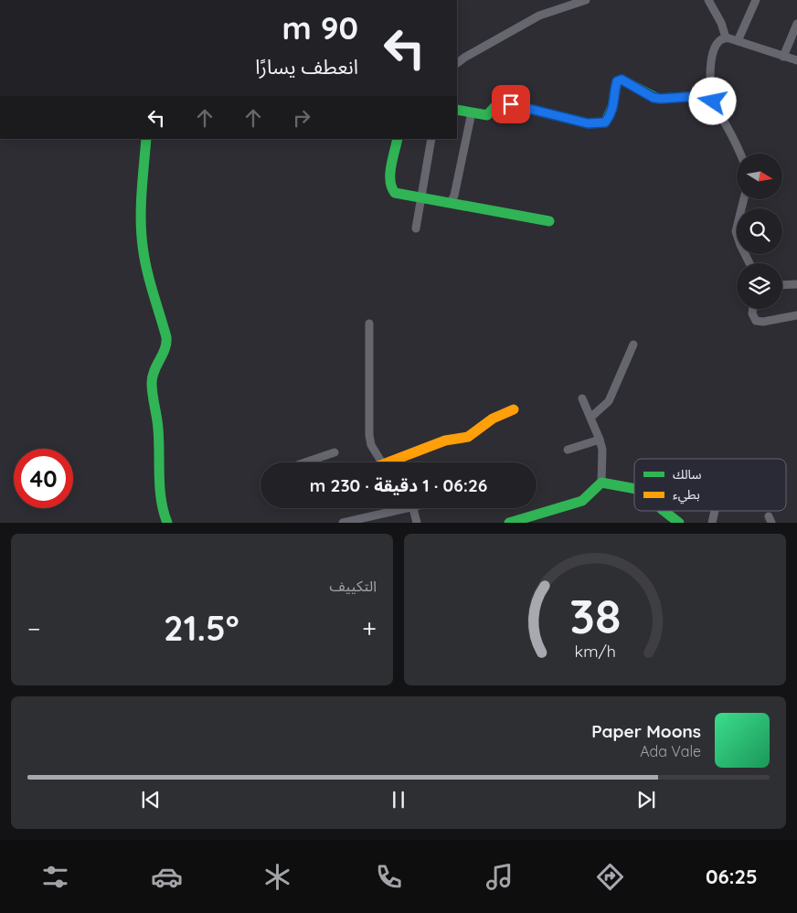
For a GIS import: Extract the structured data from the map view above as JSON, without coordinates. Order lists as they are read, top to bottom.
{
  "legend": ["سالك", "بطيء"],
  "north": "right",
  "page": {
    "turn": ["90 m", "انعطف يسارًا"],
    "limit": "40",
    "trip": "06:26 · 1 دقيقة · 230 m",
    "tile": "التكييف",
    "heat": ["−", "21.5°", "+"],
    "song": ["Paper Moons", "Ada Vale"],
    "tabs": "06:25",
    "gauge": ["38", "km/h"]
  }
}
